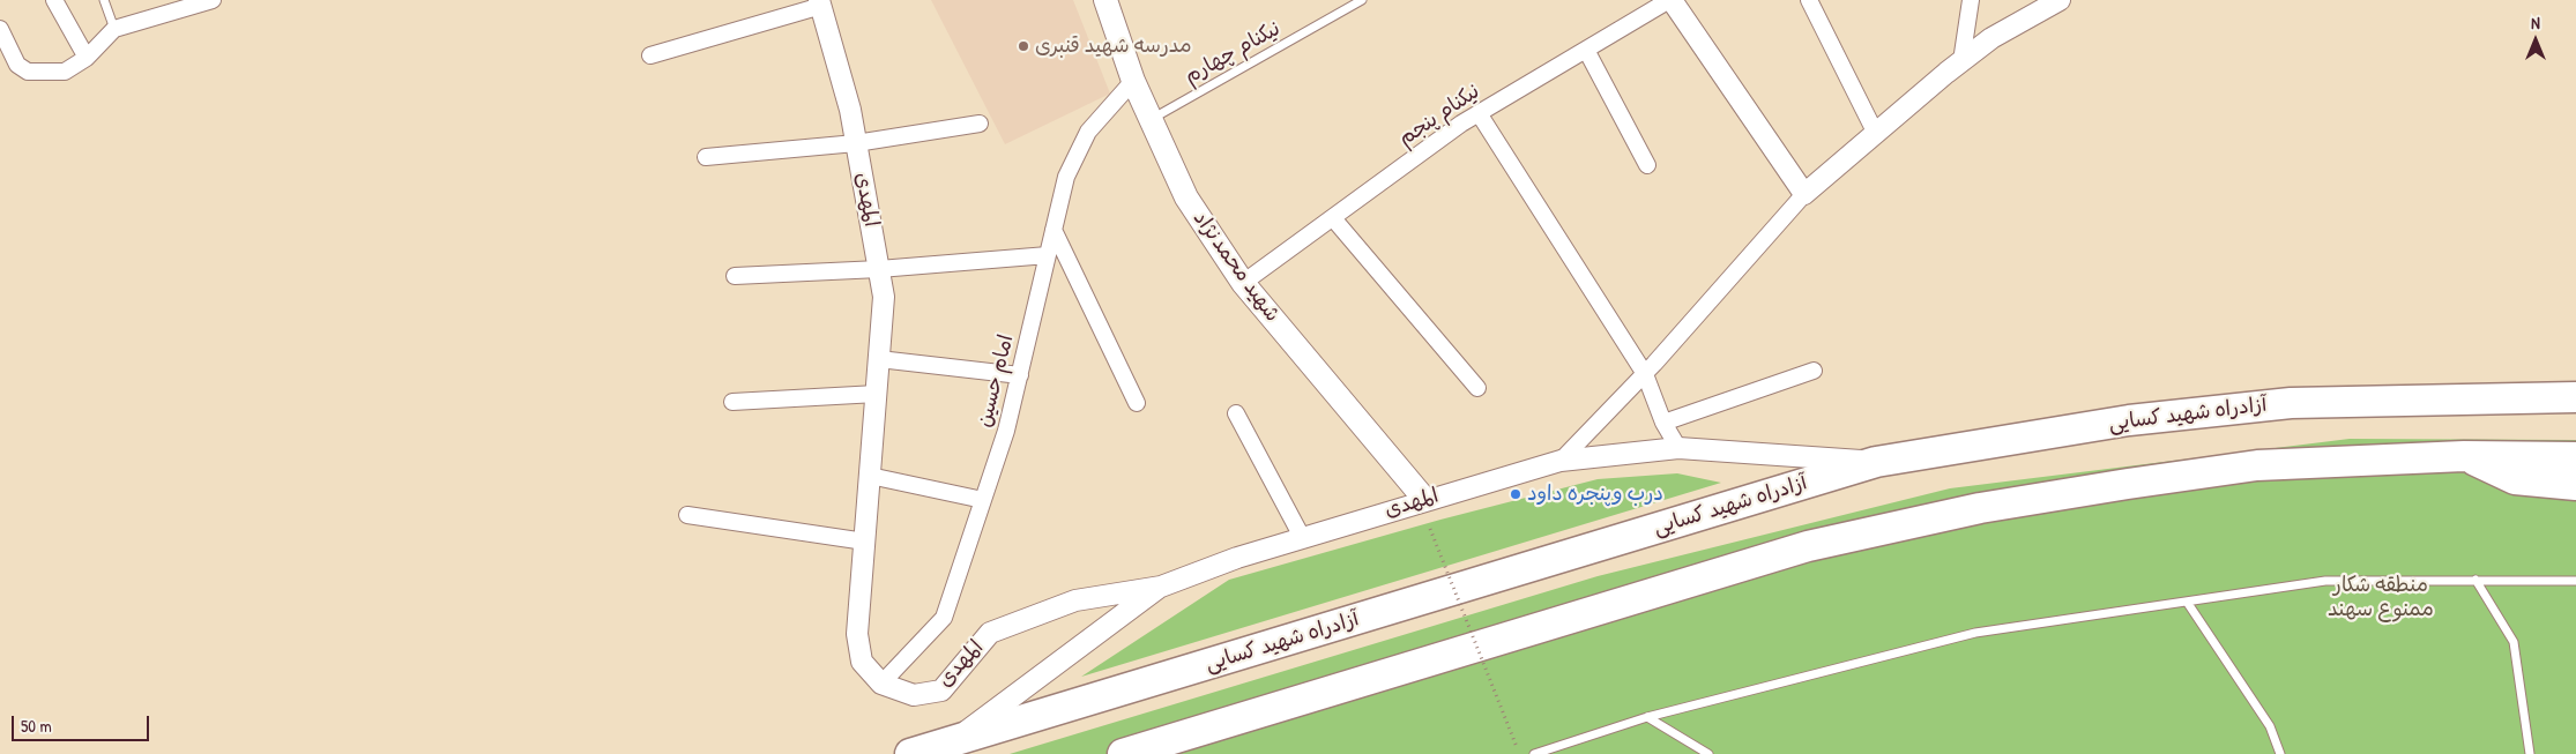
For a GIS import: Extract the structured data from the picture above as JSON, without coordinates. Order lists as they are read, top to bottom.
{
  "streets": {
    "highway": ["آزادراه شهید کسایی"],
    "main road": ["شهید محمدنژاد"],
    "street": ["نیکنام پنجم", "المهدی", "امام حسین"],
    "lane": ["نیکنام چهارم"]
  },
  "crossings": [
    ["نیکنام چهارم", "شهید محمدنژاد"],
    ["نیکنام پنجم", "شهید محمدنژاد"],
    ["المهدی", "شهید محمدنژاد"],
    ["المهدی", "امام حسین"],
    ["المهدی", "آزادراه شهید کسایی"],
    ["شهید محمدنژاد", "امام حسین"]
  ],
  "parks": ["منطقه شکار ممنوع سهند"],
  "places": ["مدرسه شهید قنبری", "درب وپنجره داود"],
  "scale_bar": "50 m",
  "north": "top"
}
